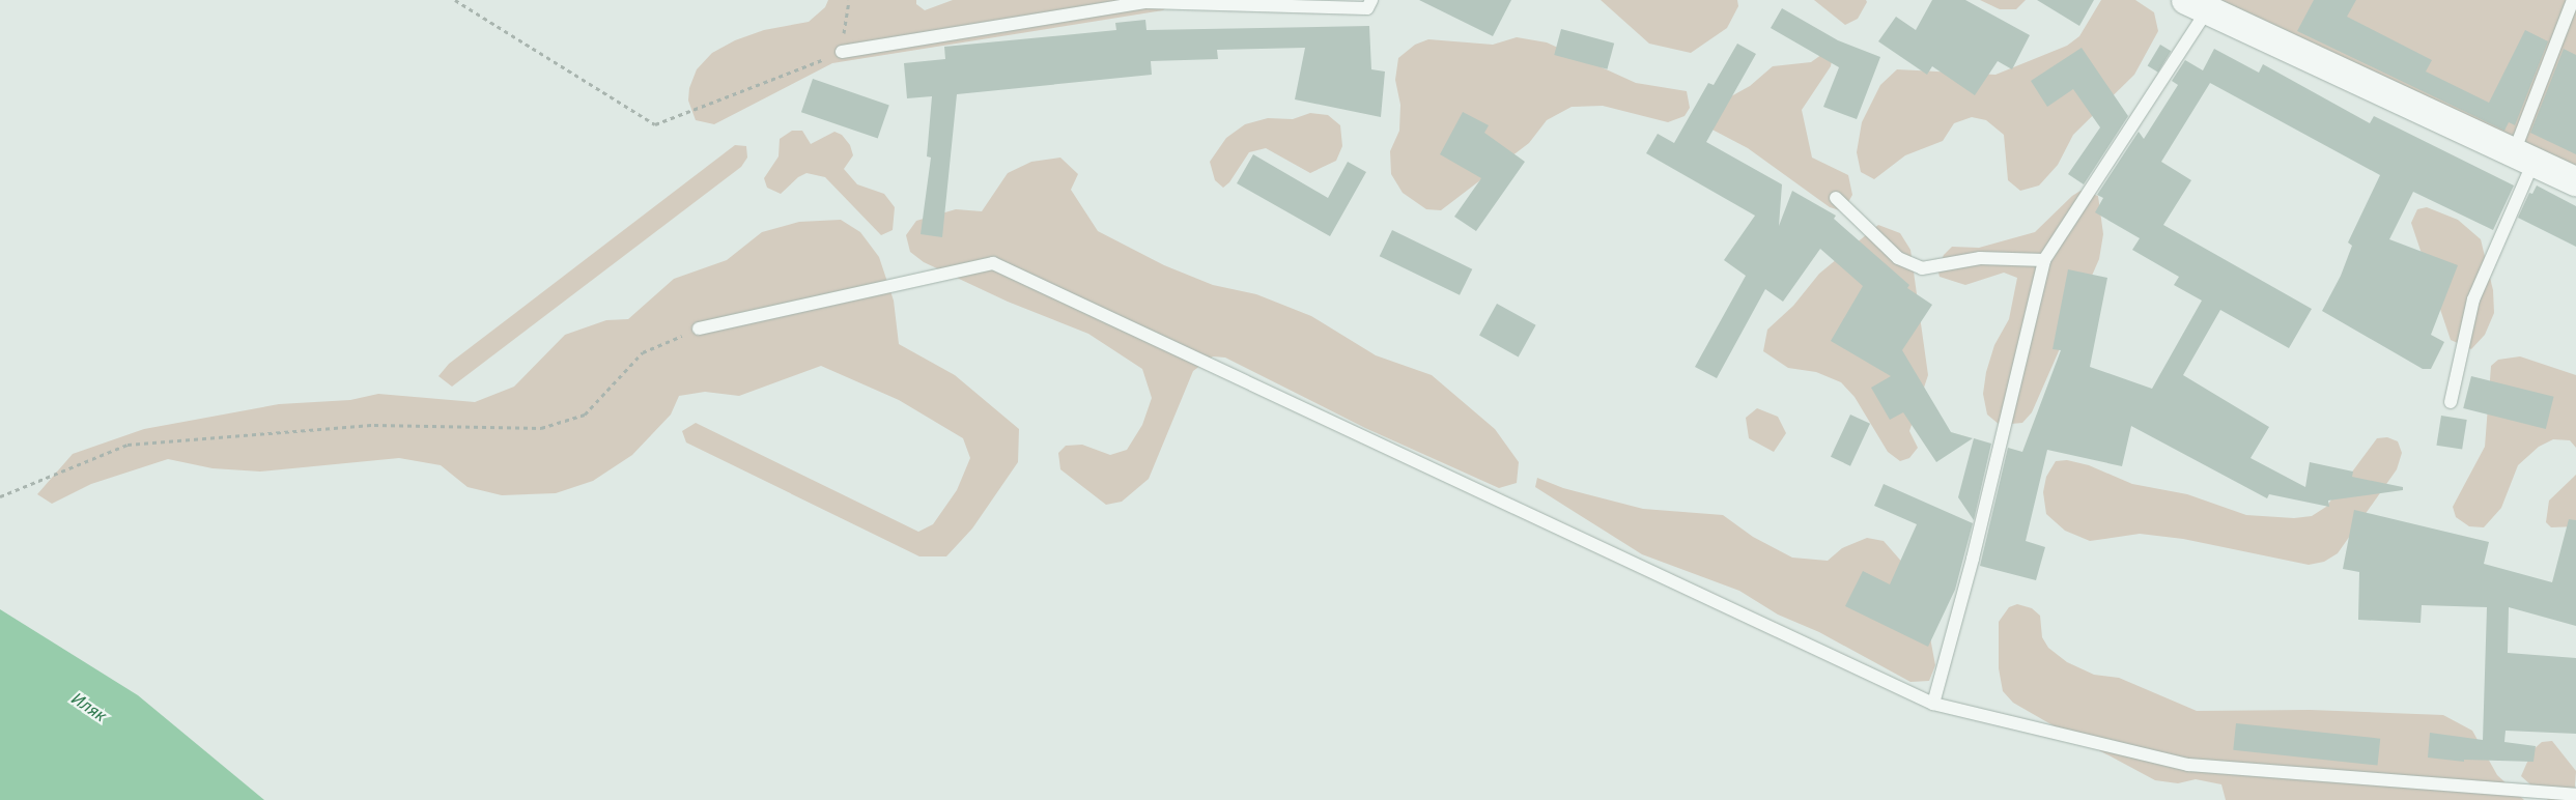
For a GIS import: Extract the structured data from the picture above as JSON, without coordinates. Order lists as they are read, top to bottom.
{
  "water": ["Иляк"]
}
